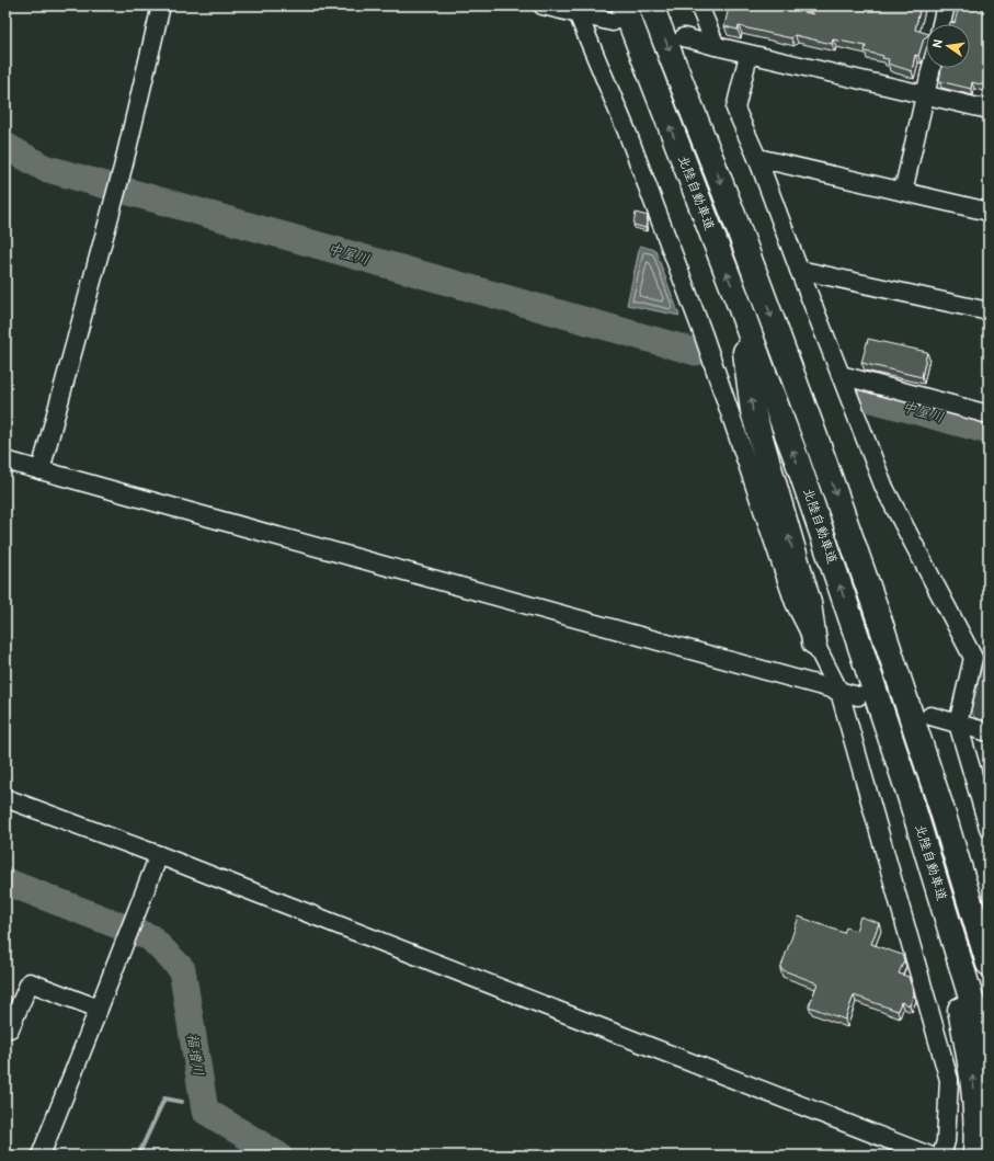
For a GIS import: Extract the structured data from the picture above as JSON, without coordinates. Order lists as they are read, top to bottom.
{
  "streets": {
    "highway": ["北陸自動車道"]
  },
  "water": ["中屋川", "福増川"],
  "north": "left"
}
